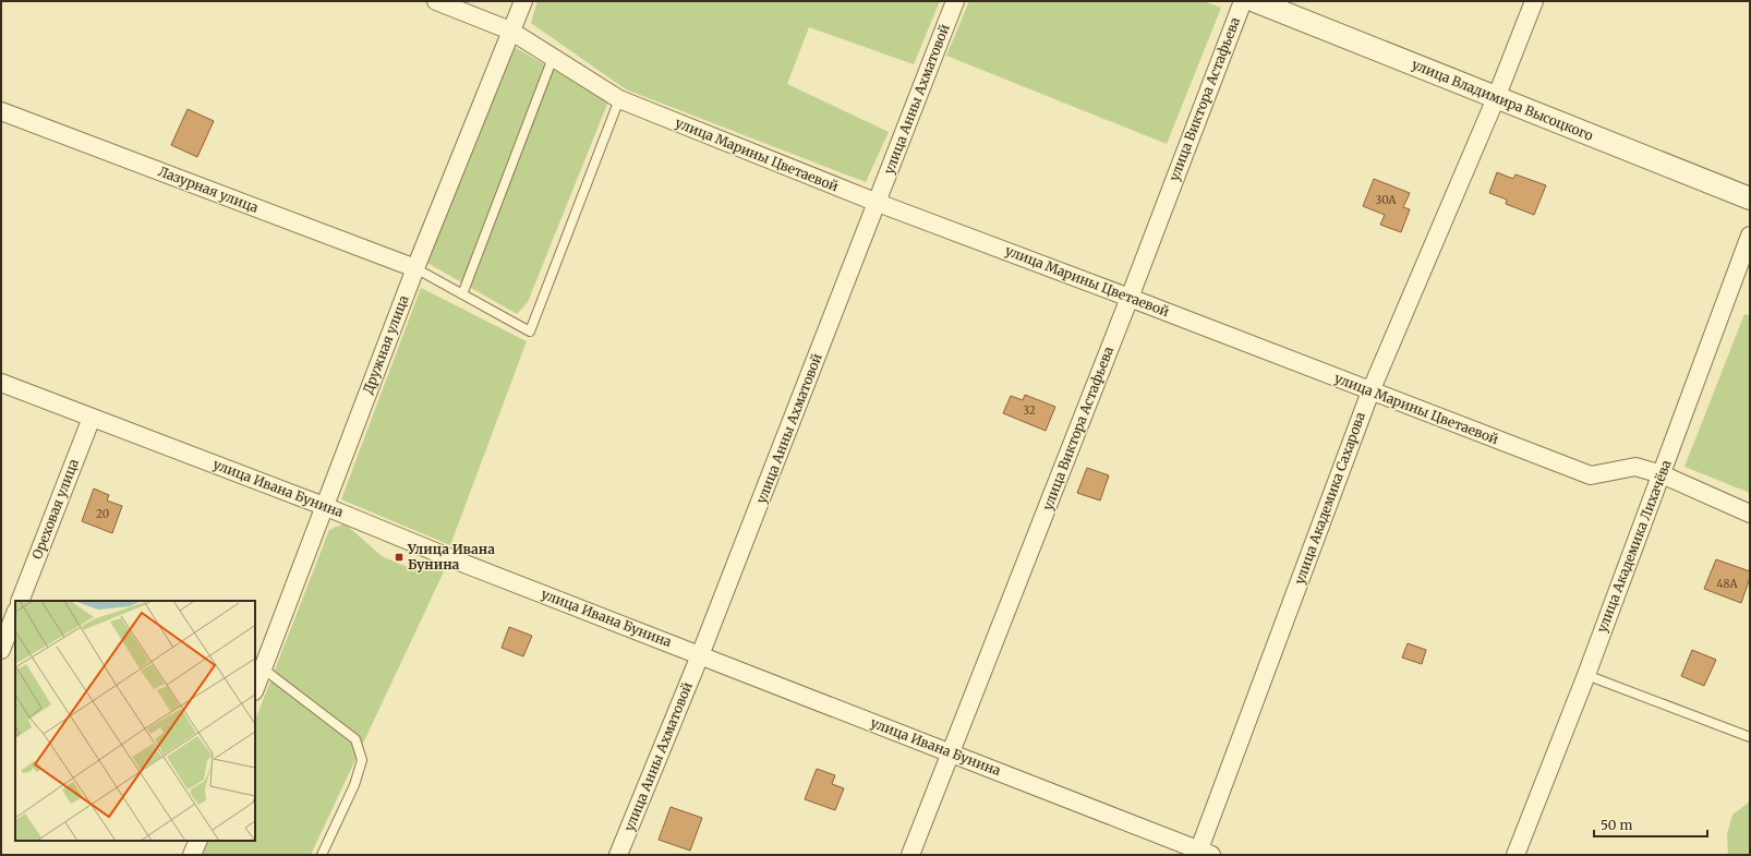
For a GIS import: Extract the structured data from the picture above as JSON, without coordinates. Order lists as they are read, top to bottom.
{
  "streets": {
    "street": [
      "улица Анны Ахматовой",
      "улица Виктора Астафьева",
      "улица Владимира Высоцкого",
      "улица Марины Цветаевой",
      "Лазурная улица",
      "Дружная улица",
      "улица Ивана Бунина",
      "улица Академика Сахарова",
      "Ореховая улица",
      "улица Академика Лихачёва"
    ]
  },
  "crossings": [
    ["улица Анны Ахматовой", "улица Марины Цветаевой"],
    ["улица Анны Ахматовой", "улица Ивана Бунина"],
    ["улица Виктора Астафьева", "улица Марины Цветаевой"],
    ["улица Виктора Астафьева", "улица Ивана Бунина"],
    ["улица Владимира Высоцкого", "улица Академика Сахарова"],
    ["улица Марины Цветаевой", "Дружная улица"],
    ["улица Марины Цветаевой", "улица Академика Сахарова"],
    ["улица Марины Цветаевой", "улица Академика Лихачёва"],
    ["Лазурная улица", "Дружная улица"],
    ["Дружная улица", "улица Ивана Бунина"],
    ["улица Ивана Бунина", "улица Академика Сахарова"],
    ["улица Ивана Бунина", "Ореховая улица"]
  ],
  "places": {
    "transit": ["Улица Ивана Бунина"]
  },
  "house_numbers": [
    "30А",
    "32",
    "20",
    "48А"
  ],
  "scale_bar": "50 m"
}
